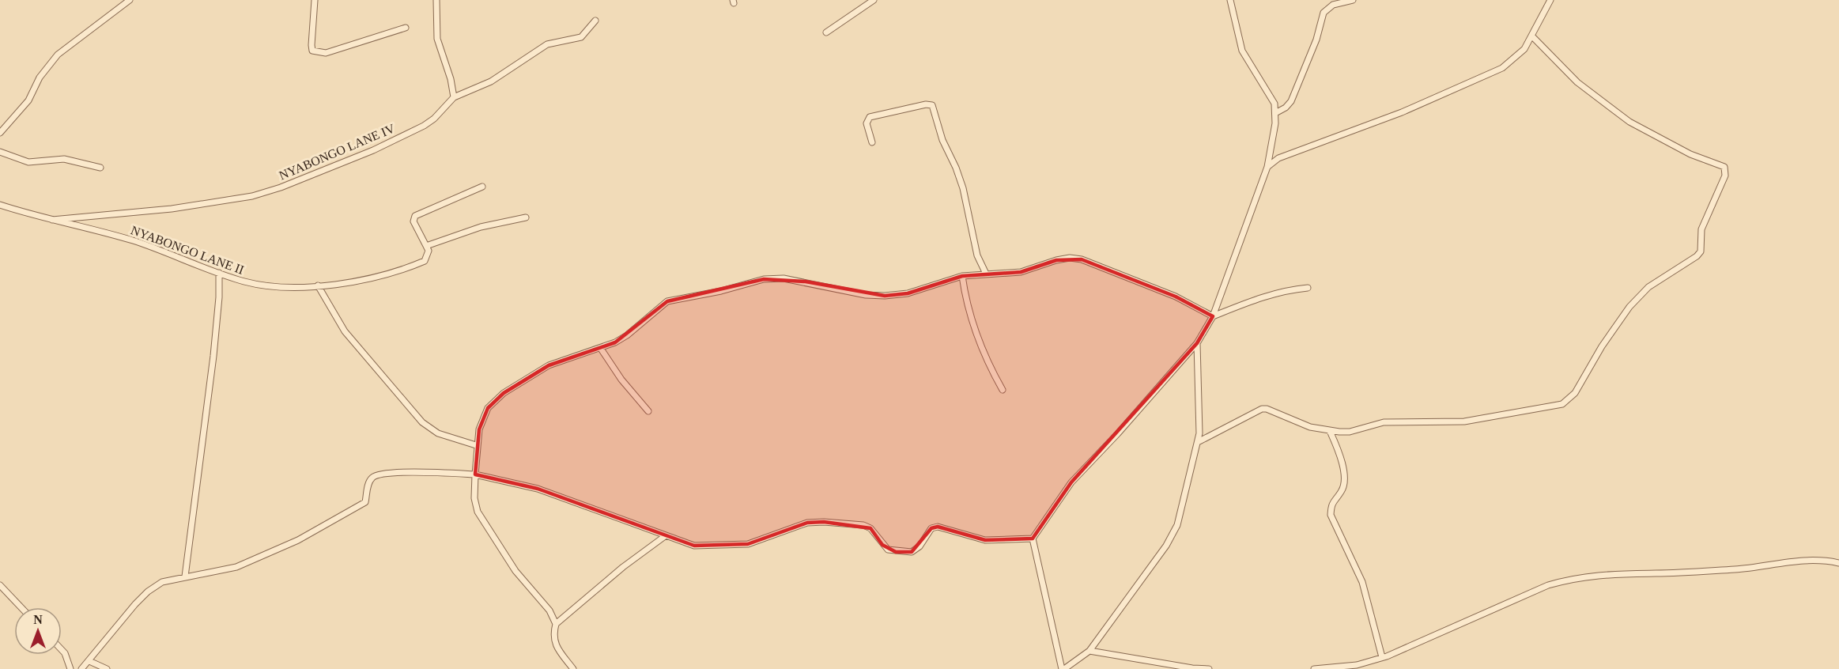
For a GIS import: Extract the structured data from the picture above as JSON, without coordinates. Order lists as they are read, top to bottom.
{
  "streets": {
    "street": ["NYABONGO LANE IV", "NYABONGO LANE II"]
  },
  "crossings": [
    ["NYABONGO LANE IV", "NYABONGO LANE II"]
  ],
  "north": "top"
}
